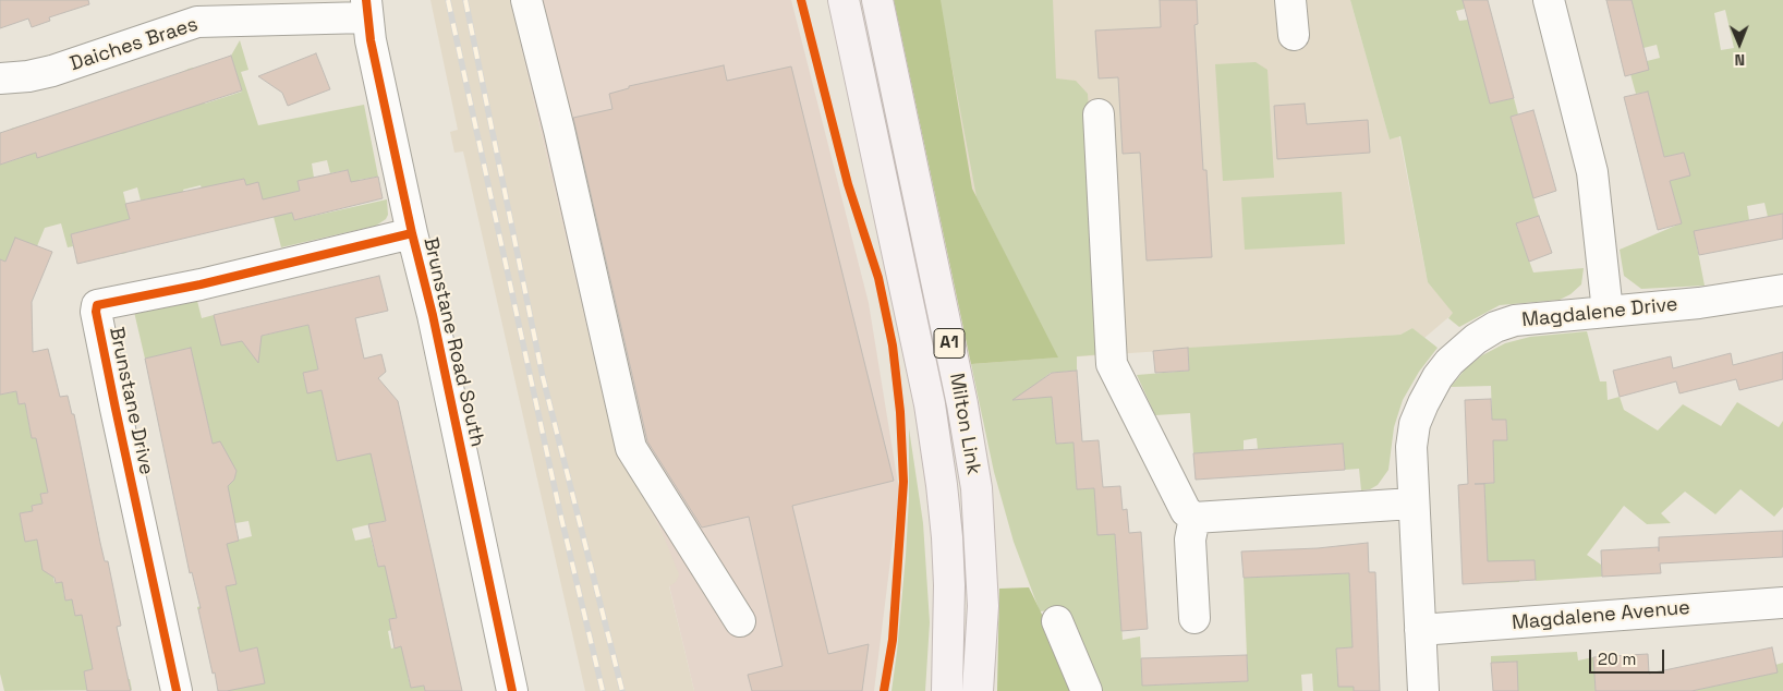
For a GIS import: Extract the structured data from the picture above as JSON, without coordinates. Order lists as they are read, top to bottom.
{
  "streets": {
    "main road": ["A1", "Milton Link"],
    "street": [
      "Daiches Braes",
      "Magdalene Drive",
      "Brunstane Road South",
      "Brunstane Drive",
      "Magdalene Avenue"
    ]
  },
  "crossings": [
    ["Daiches Braes", "Brunstane Road South"],
    ["Magdalene Drive", "Magdalene Avenue"],
    ["Brunstane Road South", "Brunstane Drive"]
  ],
  "scale_bar": "20 m",
  "north": "bottom"
}
